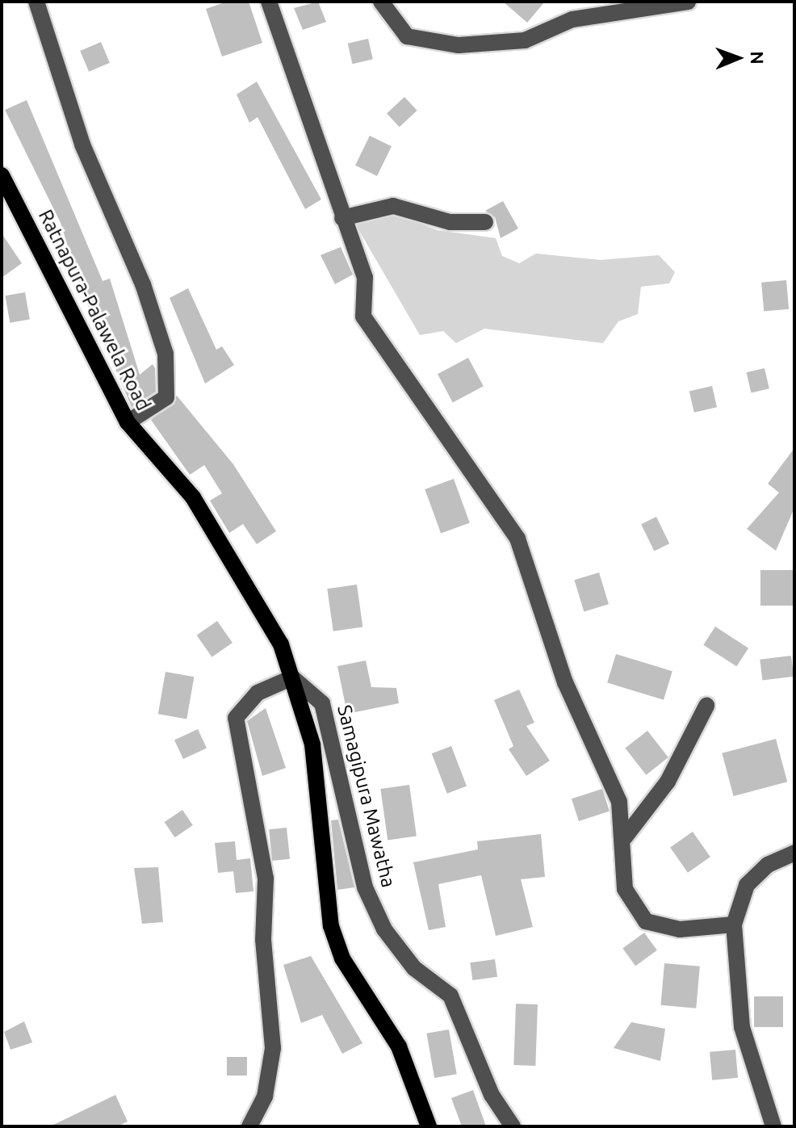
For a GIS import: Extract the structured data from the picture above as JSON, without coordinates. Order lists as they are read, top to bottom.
{
  "streets": {
    "main road": ["Ratnapura-Palawela Road"],
    "street": ["Samagipura Mawatha"]
  },
  "crossings": [
    ["Ratnapura-Palawela Road", "Samagipura Mawatha"]
  ],
  "north": "right"
}
